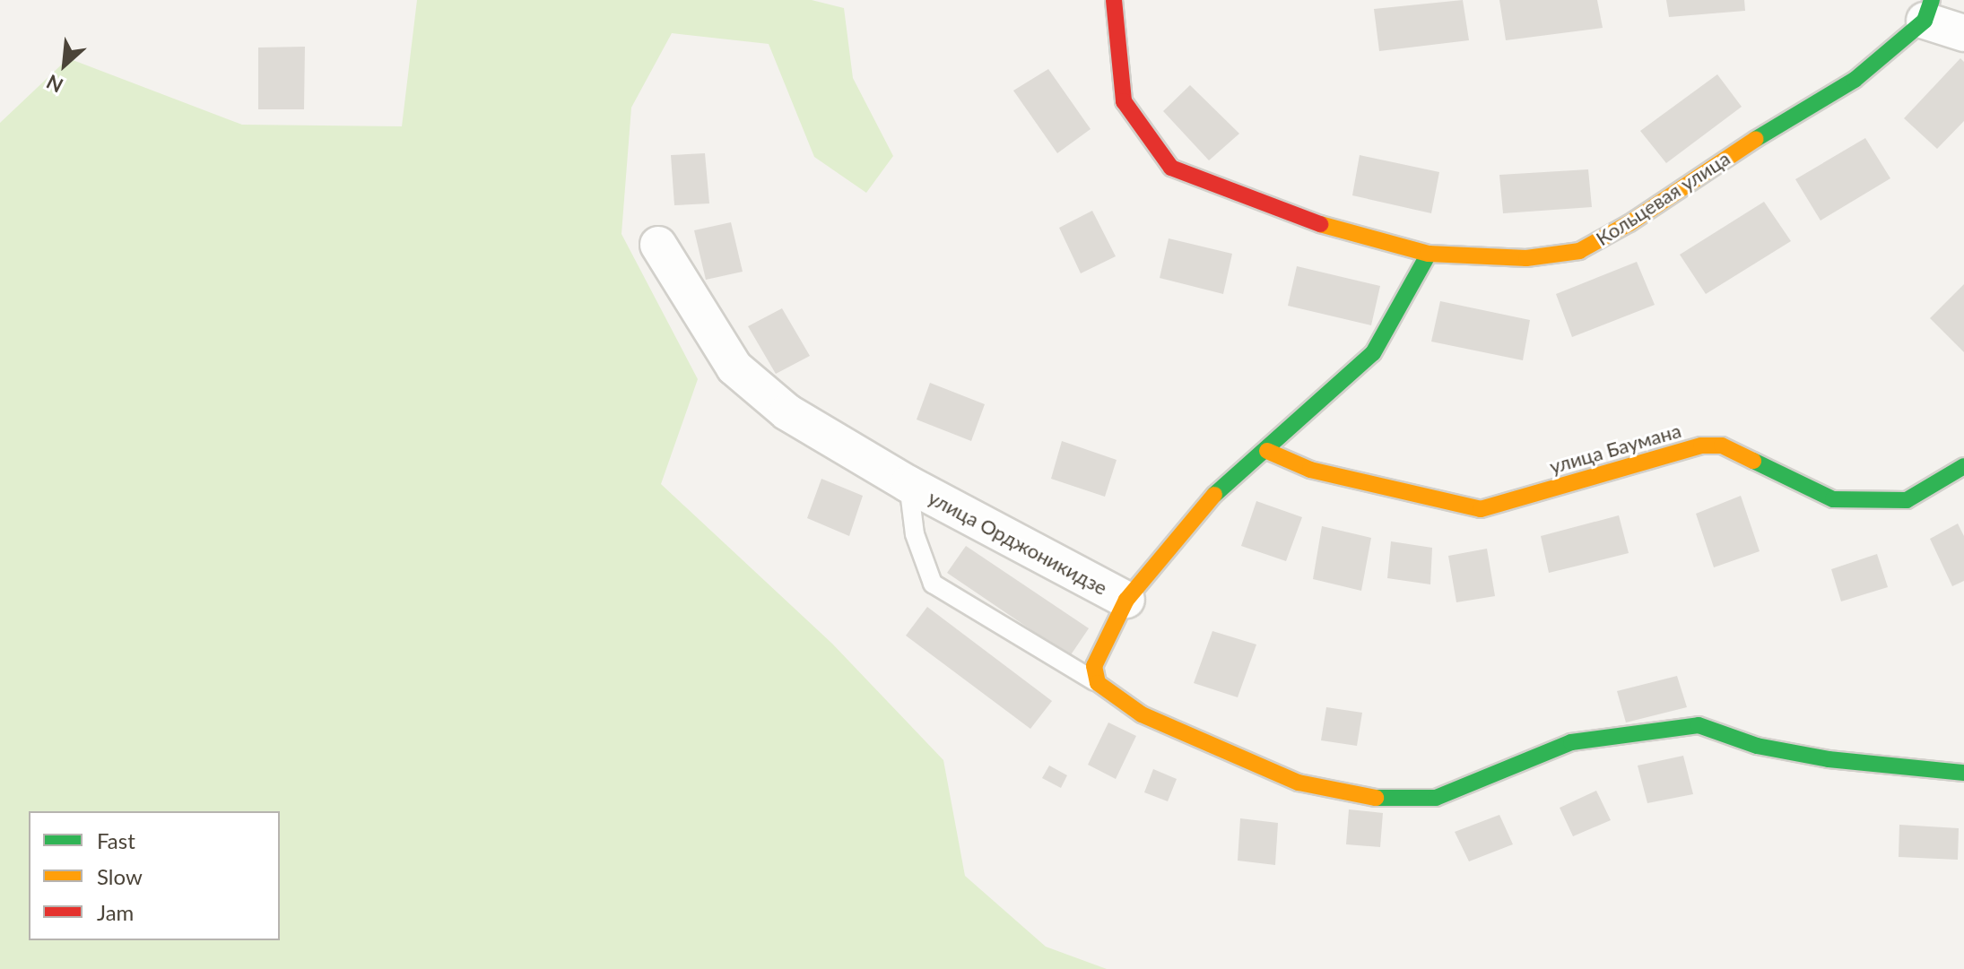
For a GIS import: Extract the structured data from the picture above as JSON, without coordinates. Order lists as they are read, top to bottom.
{
  "streets": {
    "street": ["Кольцевая улица", "улица Баумана", "улица Орджоникидзе"]
  },
  "legend": ["Fast", "Slow", "Jam"],
  "north": "bottom left"
}
